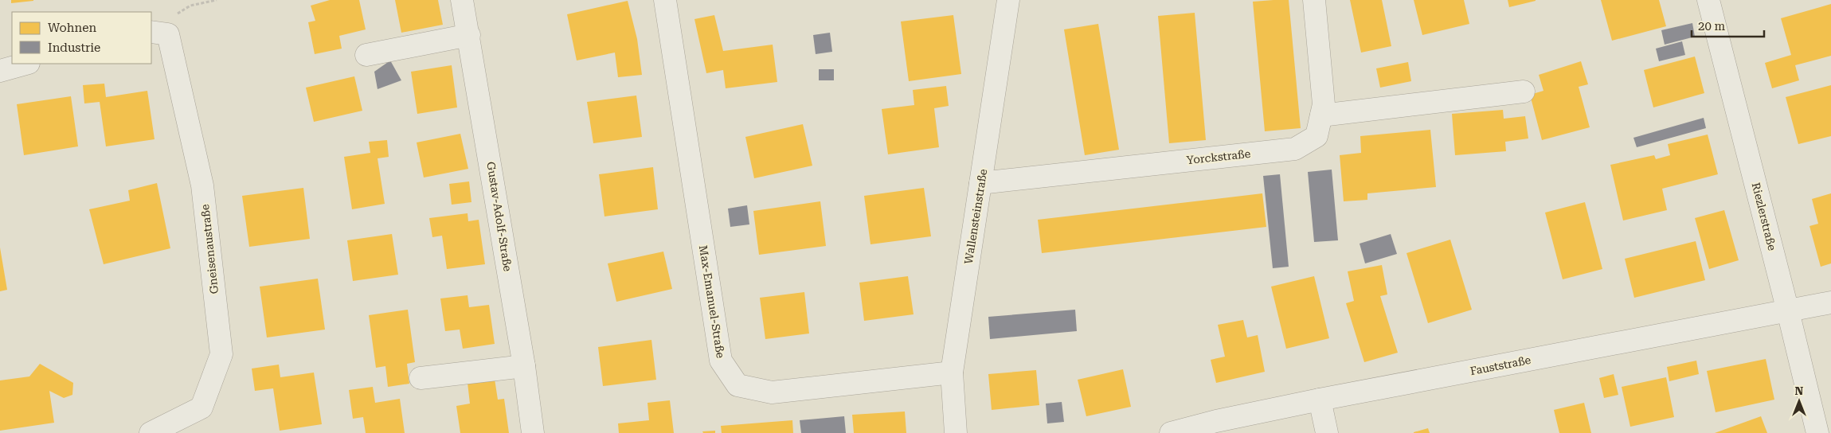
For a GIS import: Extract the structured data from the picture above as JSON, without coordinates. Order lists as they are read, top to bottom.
{
  "streets": {
    "street": [
      "Yorckstraße",
      "Gustav-Adolf-Straße",
      "Wallensteinstraße",
      "Riezlerstraße",
      "Gneisenaustraße",
      "Max-Emanuel-Straße",
      "Fauststraße"
    ]
  },
  "crossings": [
    ["Yorckstraße", "Wallensteinstraße"],
    ["Wallensteinstraße", "Max-Emanuel-Straße"],
    ["Riezlerstraße", "Fauststraße"]
  ],
  "legend": ["Wohnen", "Industrie"],
  "scale_bar": "20 m",
  "north": "top"
}
